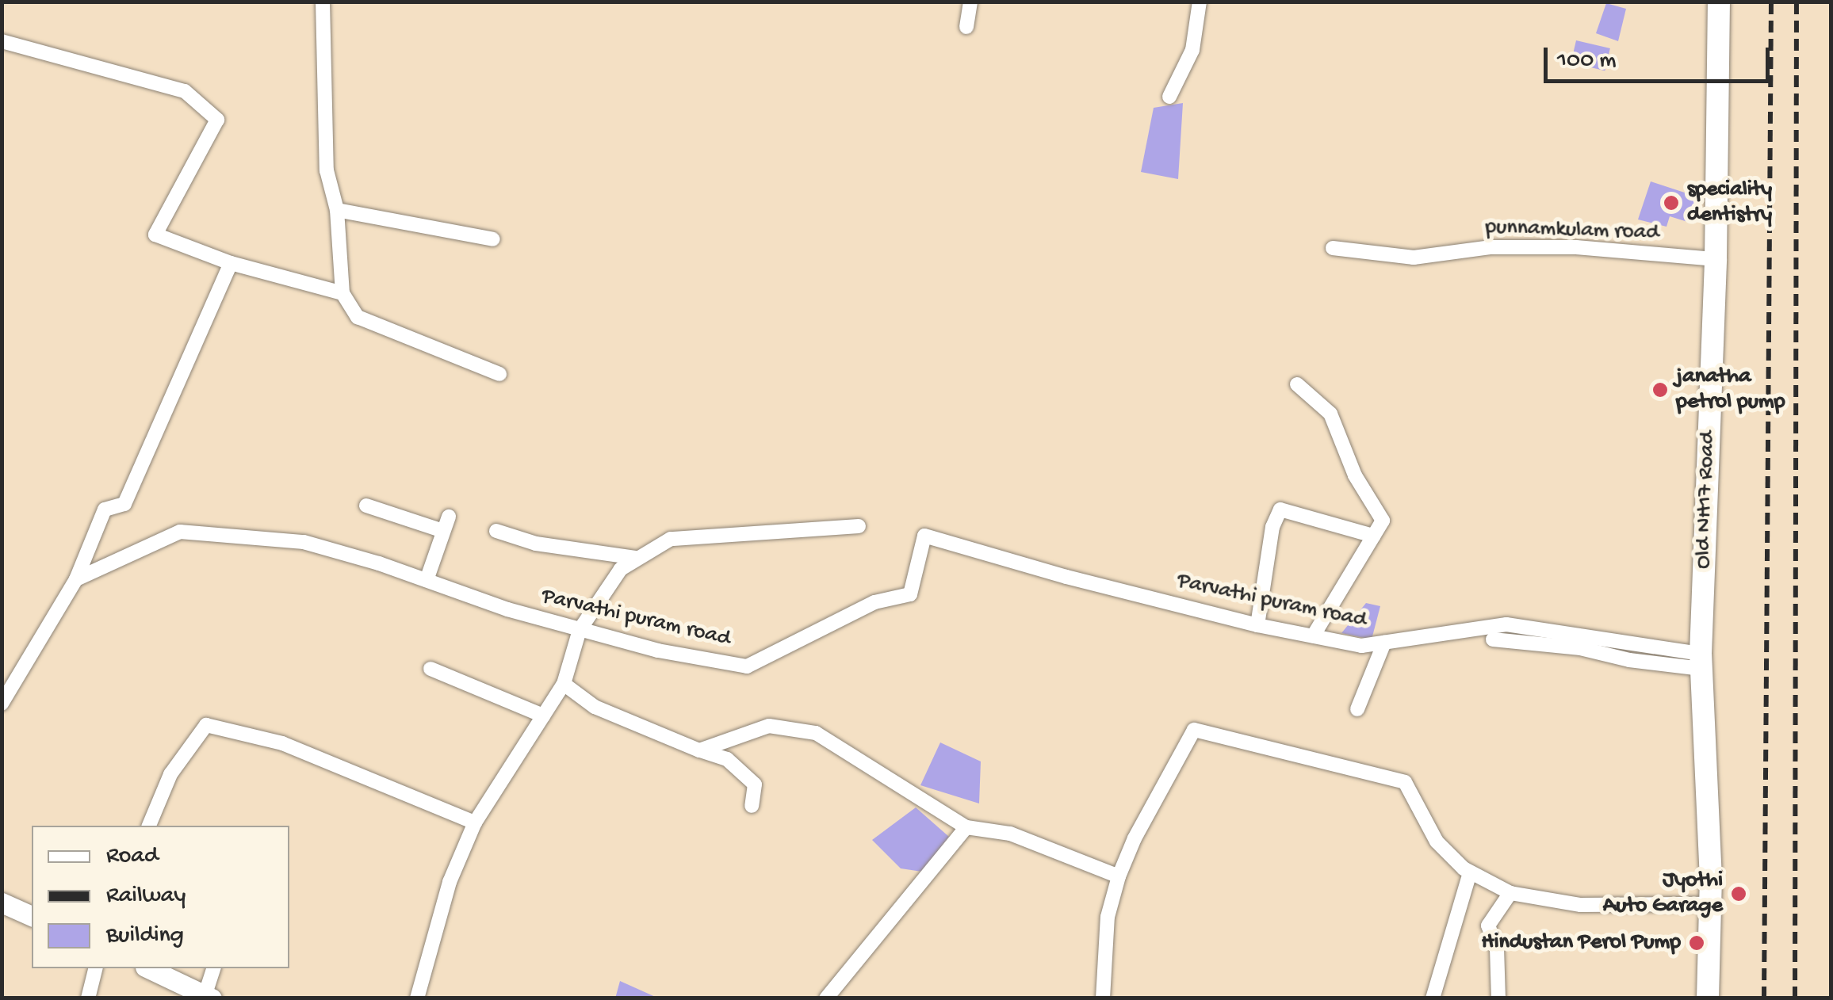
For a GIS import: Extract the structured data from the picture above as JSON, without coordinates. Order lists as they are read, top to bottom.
{
  "streets": {
    "main road": ["Old NH17 Road"],
    "street": ["punnamkulam road", "Parvathi puram road"]
  },
  "crossings": [
    ["punnamkulam road", "Old NH17 Road"],
    ["Old NH17 Road", "Parvathi puram road"]
  ],
  "places": [
    "speciality dentistry",
    "janatha petrol pump",
    "Jyothi Auto Garage",
    "Hindustan Perol Pump"
  ],
  "legend": ["Road", "Railway", "Building"],
  "scale_bar": "100 m"
}
